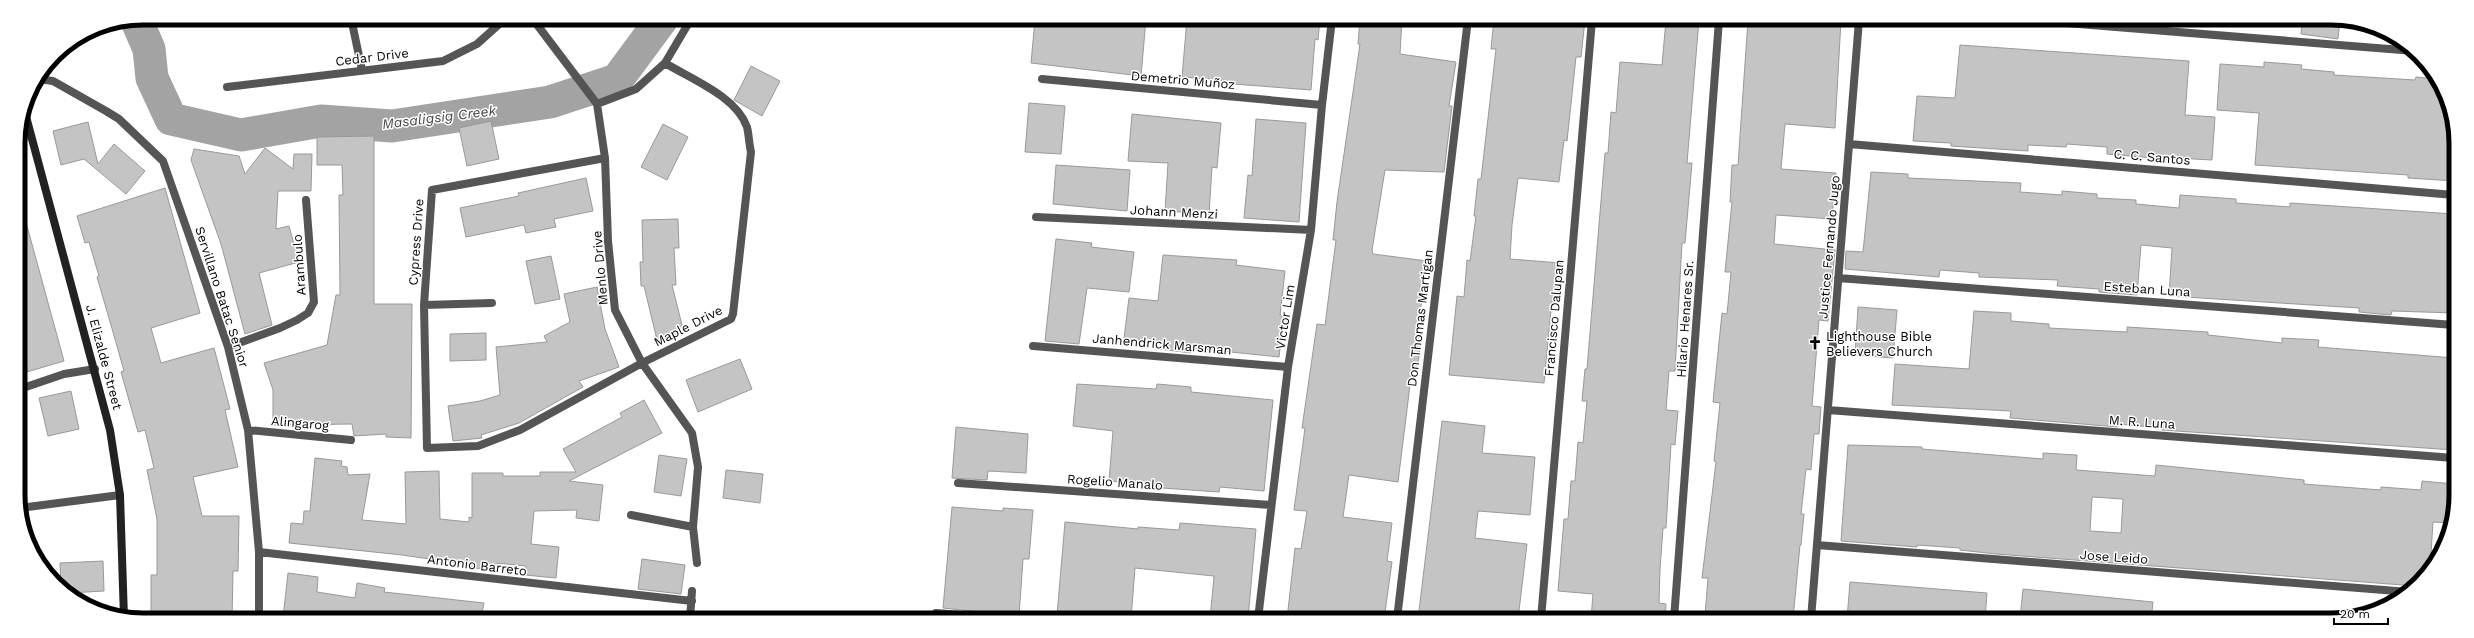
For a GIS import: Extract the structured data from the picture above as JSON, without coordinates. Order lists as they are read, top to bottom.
{
  "streets": {
    "street": [
      "Cedar Drive",
      "Demetrio Muñoz",
      "C. C. Santos",
      "Johann Menzi",
      "Cypress Drive",
      "Justice Fernando Jugo",
      "Arambulo",
      "Menlo Drive",
      "Esteban Luna",
      "Servillano Batac Senior",
      "Victor Lim",
      "Don Thomas Martigan",
      "Francisco Dalupan",
      "Hilario Henares Sr.",
      "Maple Drive",
      "Janhendrick Marsman",
      "J. Elizalde Street",
      "M. R. Luna",
      "Alingarog",
      "Rogelio Manalo",
      "Jose Leido",
      "Antonio Barreto"
    ]
  },
  "crossings": [
    ["Demetrio Muñoz", "Victor Lim"],
    ["C. C. Santos", "Justice Fernando Jugo"],
    ["Johann Menzi", "Victor Lim"],
    ["Cypress Drive", "Menlo Drive"],
    ["Cypress Drive", "Maple Drive"],
    ["Justice Fernando Jugo", "Esteban Luna"],
    ["Justice Fernando Jugo", "M. R. Luna"],
    ["Justice Fernando Jugo", "Jose Leido"],
    ["Arambulo", "Servillano Batac Senior"],
    ["Menlo Drive", "Maple Drive"],
    ["Servillano Batac Senior", "Alingarog"],
    ["Servillano Batac Senior", "Antonio Barreto"],
    ["Victor Lim", "Janhendrick Marsman"],
    ["Victor Lim", "Rogelio Manalo"]
  ],
  "water": ["Masaligsig Creek"],
  "places": {
    "church": ["Lighthouse Bible Believers Church"]
  },
  "scale_bar": "20 m"
}
